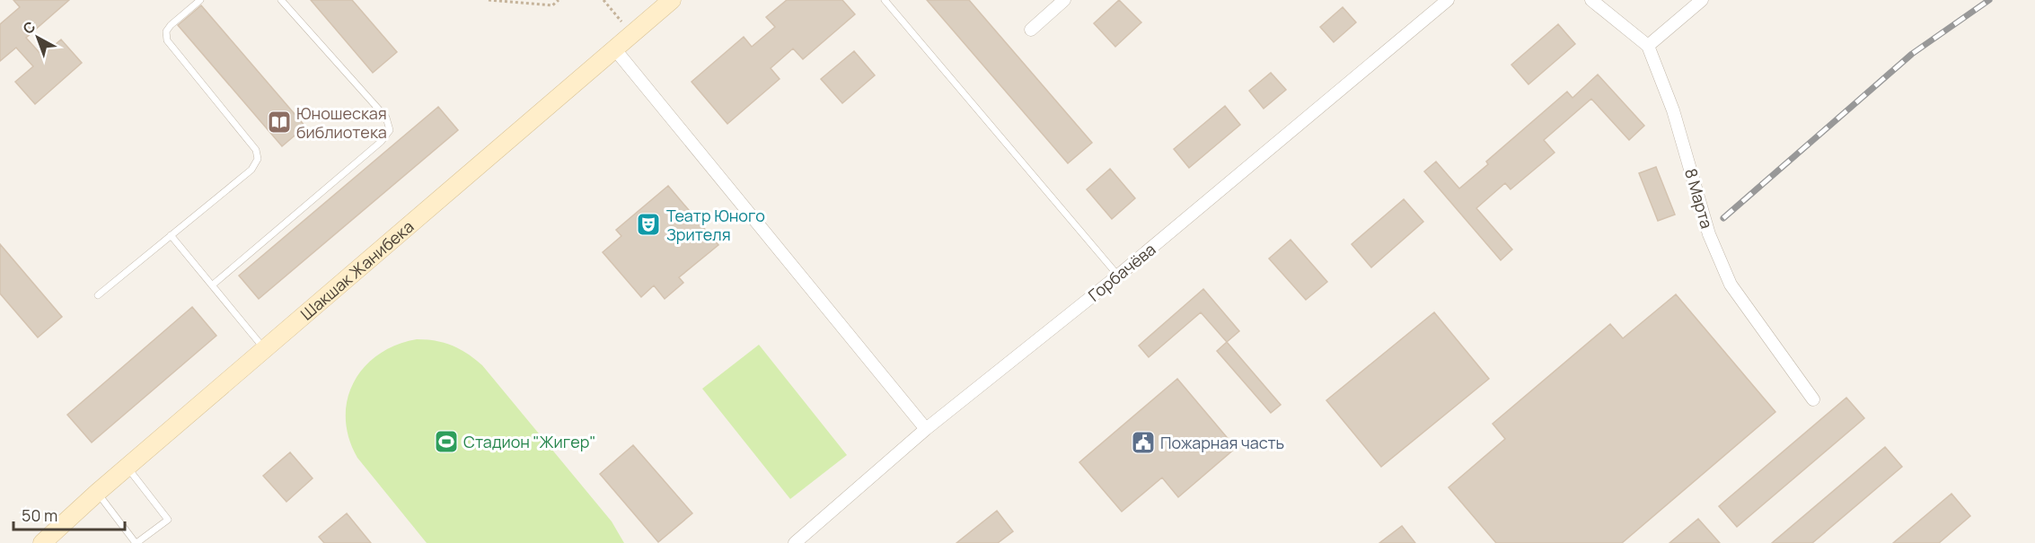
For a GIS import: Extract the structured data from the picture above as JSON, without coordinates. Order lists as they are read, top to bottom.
{
  "streets": {
    "main road": ["Шакшак Жанибека"],
    "street": ["8 Марта", "Горбачёва"]
  },
  "places": {
    "library": ["Юношеская библиотека"],
    "theatre": ["Театр Юного Зрителя"],
    "sports": ["Стадион \"Жигер\""],
    "public building": ["Пожарная часть"]
  },
  "scale_bar": "50 m",
  "north": "top left"
}
